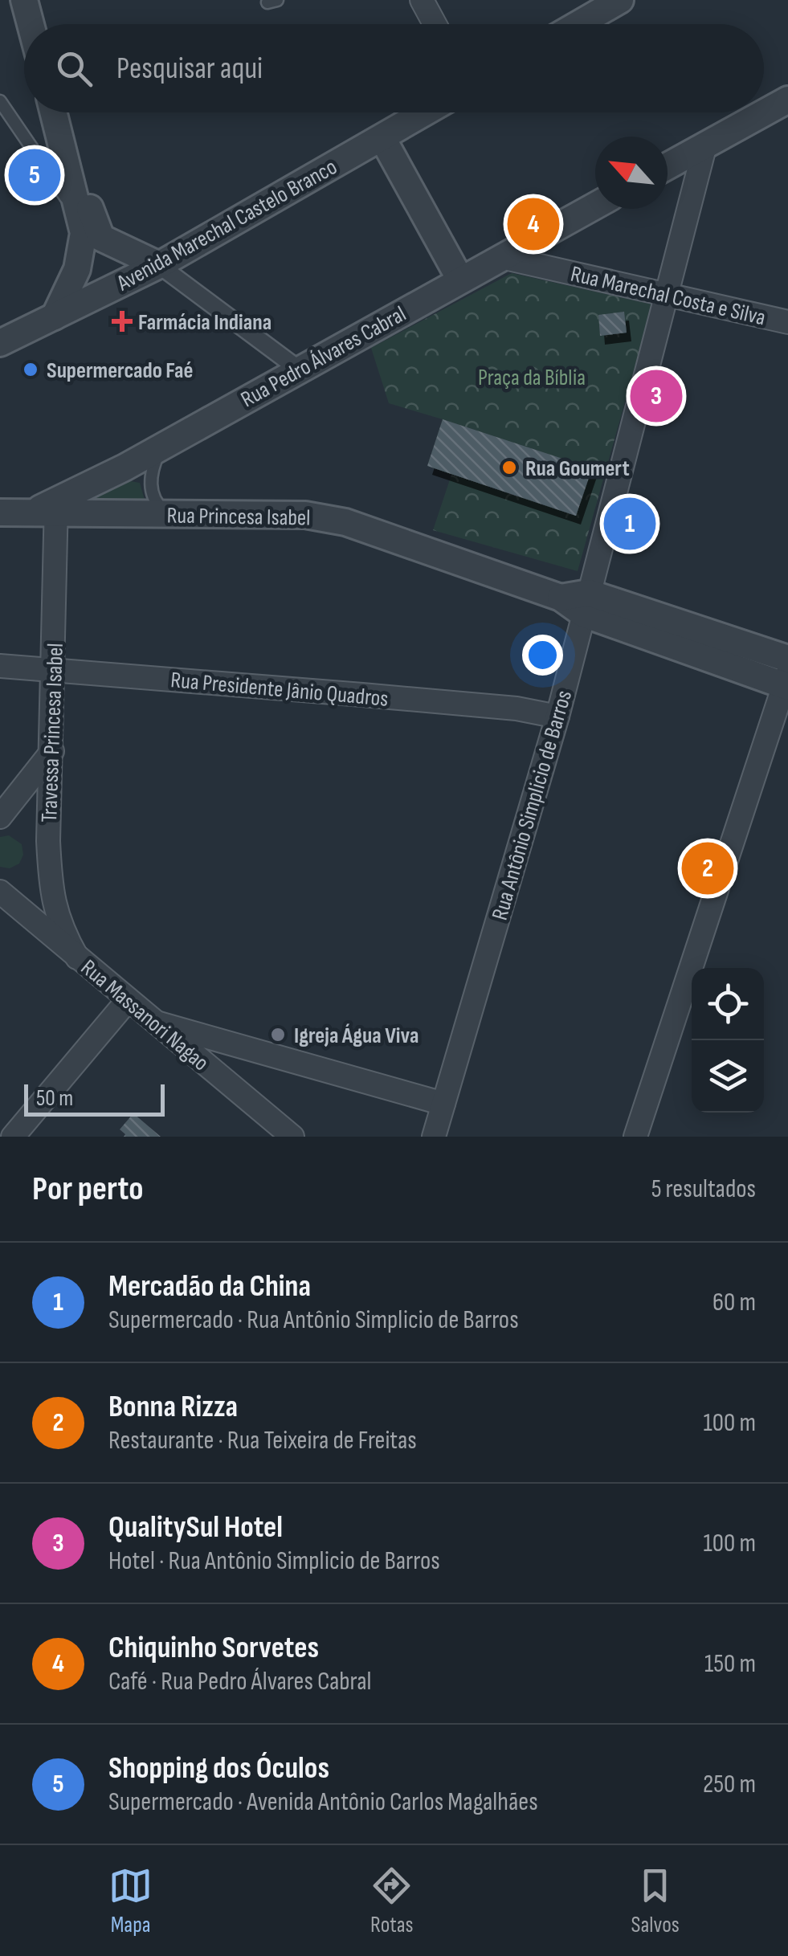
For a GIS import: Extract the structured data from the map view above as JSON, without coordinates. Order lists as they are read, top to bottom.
{
  "streets": {
    "street": [
      "Avenida Marechal Castelo Branco",
      "Rua Marechal Costa e Silva",
      "Rua Pedro Álvares Cabral",
      "Rua Princesa Isabel",
      "Rua Presidente Jânio Quadros",
      "Travessa Princesa Isabel",
      "Rua Antônio Simplicio de Barros",
      "Rua Massanori Nagao"
    ]
  },
  "crossings": [
    ["Rua Marechal Costa e Silva", "Rua Pedro Álvares Cabral"],
    ["Rua Marechal Costa e Silva", "Rua Antônio Simplicio de Barros"],
    ["Rua Pedro Álvares Cabral", "Rua Princesa Isabel"],
    ["Rua Pedro Álvares Cabral", "Travessa Princesa Isabel"],
    ["Rua Princesa Isabel", "Travessa Princesa Isabel"],
    ["Rua Princesa Isabel", "Rua Antônio Simplicio de Barros"],
    ["Rua Presidente Jânio Quadros", "Travessa Princesa Isabel"],
    ["Rua Presidente Jânio Quadros", "Rua Antônio Simplicio de Barros"],
    ["Travessa Princesa Isabel", "Rua Massanori Nagao"]
  ],
  "parks": ["Praça da Bíblia"],
  "places": {
    "health": ["Farmácia Indiana"],
    "other": ["Supermercado Faé", "Rua Goumert", "Igreja Água Viva"]
  },
  "scale_bar": "50 m",
  "north": "top left",
  "page": {
    "search": "Pesquisar aqui",
    "pins": [
      "5",
      "4",
      "3",
      "1",
      "2"
    ],
    "scale": "50 m",
    "heading": ["Por perto", "5 resultados"],
    "list": [
      {
        "mark": "1",
        "name": "Mercadão da China",
        "note": "Supermercado · Rua Antônio Simplicio de Barros",
        "value": "60 m"
      },
      {
        "mark": "2",
        "name": "Bonna Rizza",
        "note": "Restaurante · Rua Teixeira de Freitas",
        "value": "100 m"
      },
      {
        "mark": "3",
        "name": "QualitySul Hotel",
        "note": "Hotel · Rua Antônio Simplicio de Barros",
        "value": "100 m"
      },
      {
        "mark": "4",
        "name": "Chiquinho Sorvetes",
        "note": "Café · Rua Pedro Álvares Cabral",
        "value": "150 m"
      },
      {
        "mark": "5",
        "name": "Shopping dos Óculos",
        "note": "Supermercado · Avenida Antônio Carlos Magalhães",
        "value": "250 m"
      }
    ],
    "nav": ["Mapa", "Rotas", "Salvos"]
  }
}
